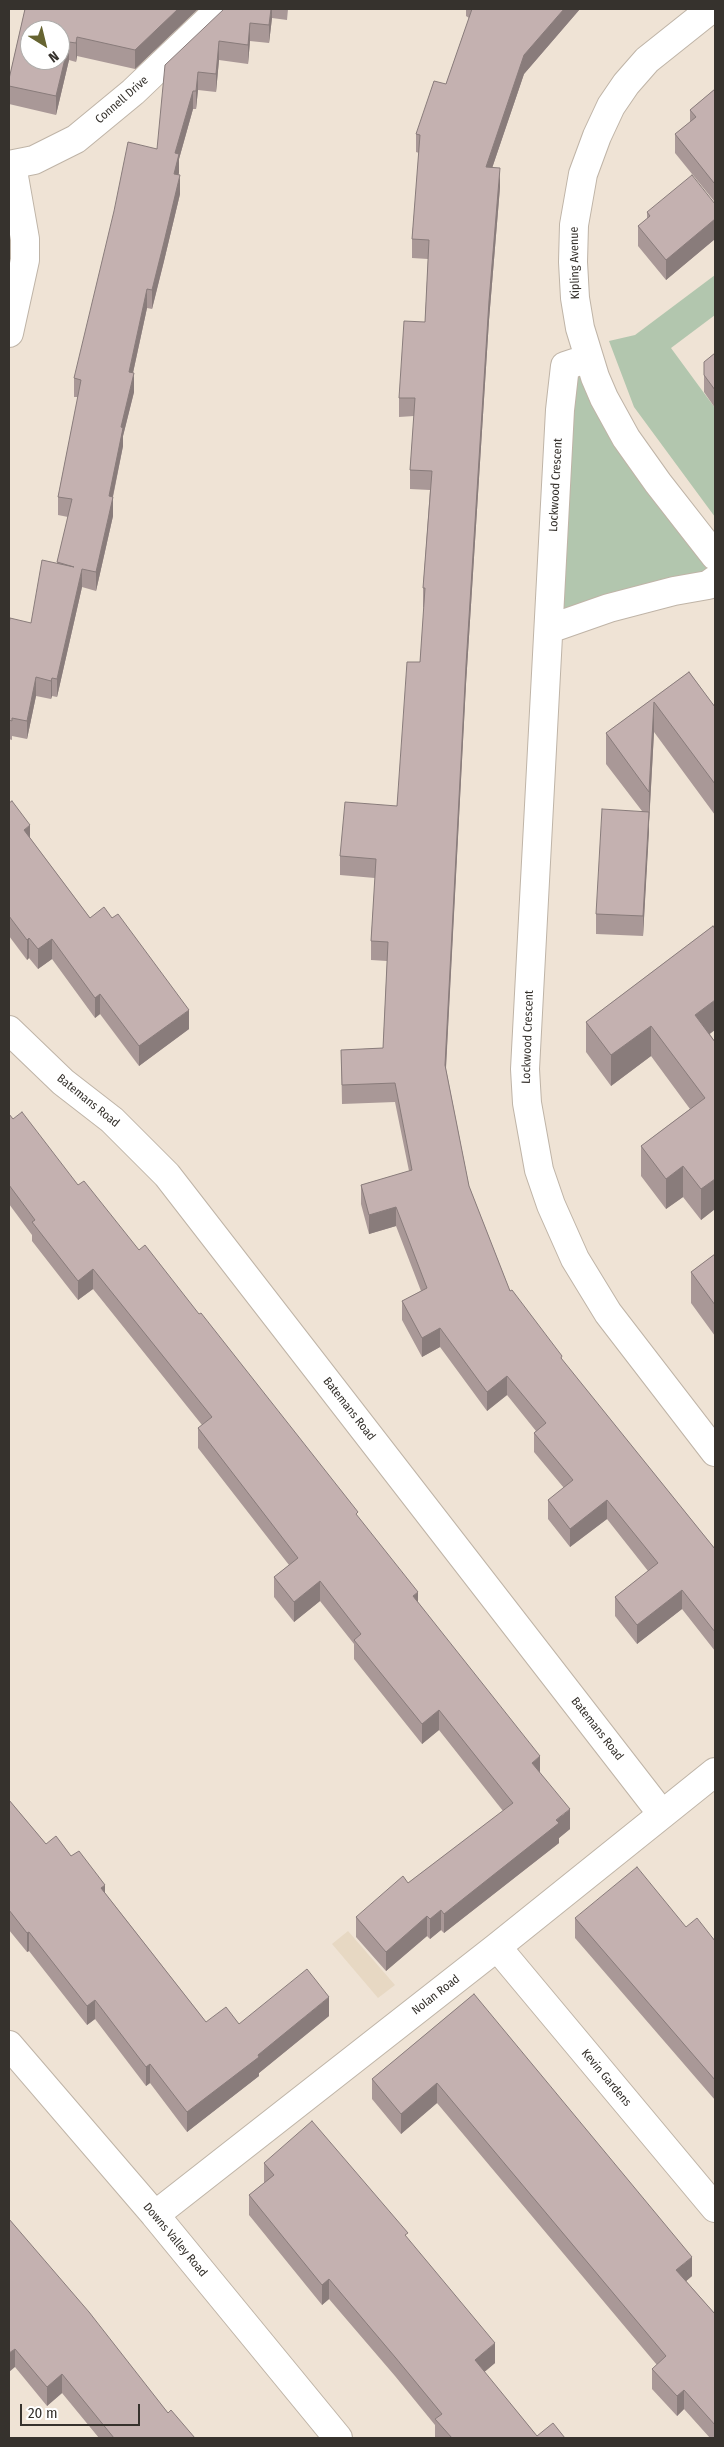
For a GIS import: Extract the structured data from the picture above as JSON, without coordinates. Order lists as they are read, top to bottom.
{
  "streets": {
    "street": [
      "Connell Drive",
      "Kipling Avenue",
      "Lockwood Crescent",
      "Batemans Road",
      "Nolan Road",
      "Kevin Gardens",
      "Downs Valley Road"
    ]
  },
  "crossings": [
    ["Kipling Avenue", "Lockwood Crescent"],
    ["Batemans Road", "Nolan Road"],
    ["Nolan Road", "Kevin Gardens"],
    ["Nolan Road", "Downs Valley Road"]
  ],
  "scale_bar": "20 m",
  "north": "bottom right"
}
